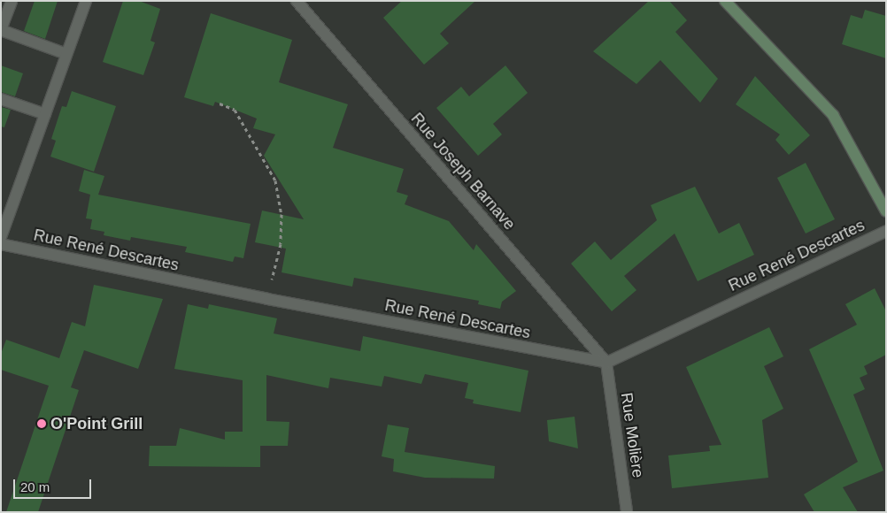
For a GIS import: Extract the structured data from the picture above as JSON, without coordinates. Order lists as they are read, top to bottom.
{
  "streets": {
    "street": ["Rue Joseph Barnave", "Rue René Descartes", "Rue Molière"]
  },
  "crossings": [
    ["Rue Joseph Barnave", "Rue René Descartes"],
    ["Rue Joseph Barnave", "Rue Molière"],
    ["Rue René Descartes", "Rue Molière"]
  ],
  "places": ["O'Point Grill"],
  "scale_bar": "20 m"
}
